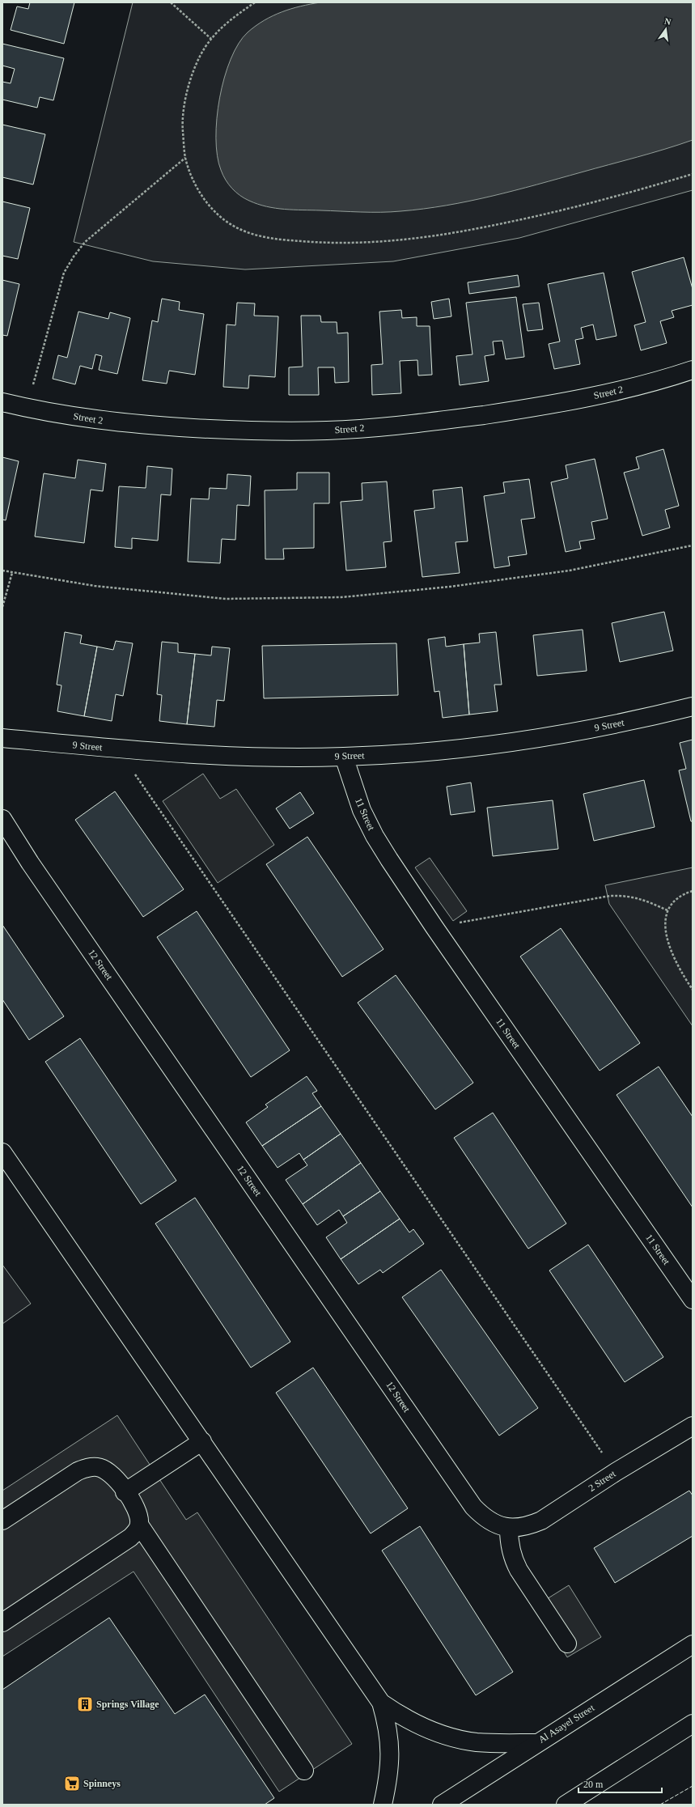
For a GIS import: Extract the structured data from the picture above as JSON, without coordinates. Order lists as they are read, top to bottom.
{
  "streets": {
    "street": [
      "Street 2",
      "9 Street",
      "11 Street",
      "12 Street",
      "2 Street",
      "Al Asayel Street"
    ]
  },
  "crossings": [
    ["9 Street", "11 Street"],
    ["12 Street", "2 Street"]
  ],
  "places": {
    "building": ["Springs Village"],
    "supermarket": ["Spinneys"]
  },
  "scale_bar": "20 m",
  "north": "top"
}
